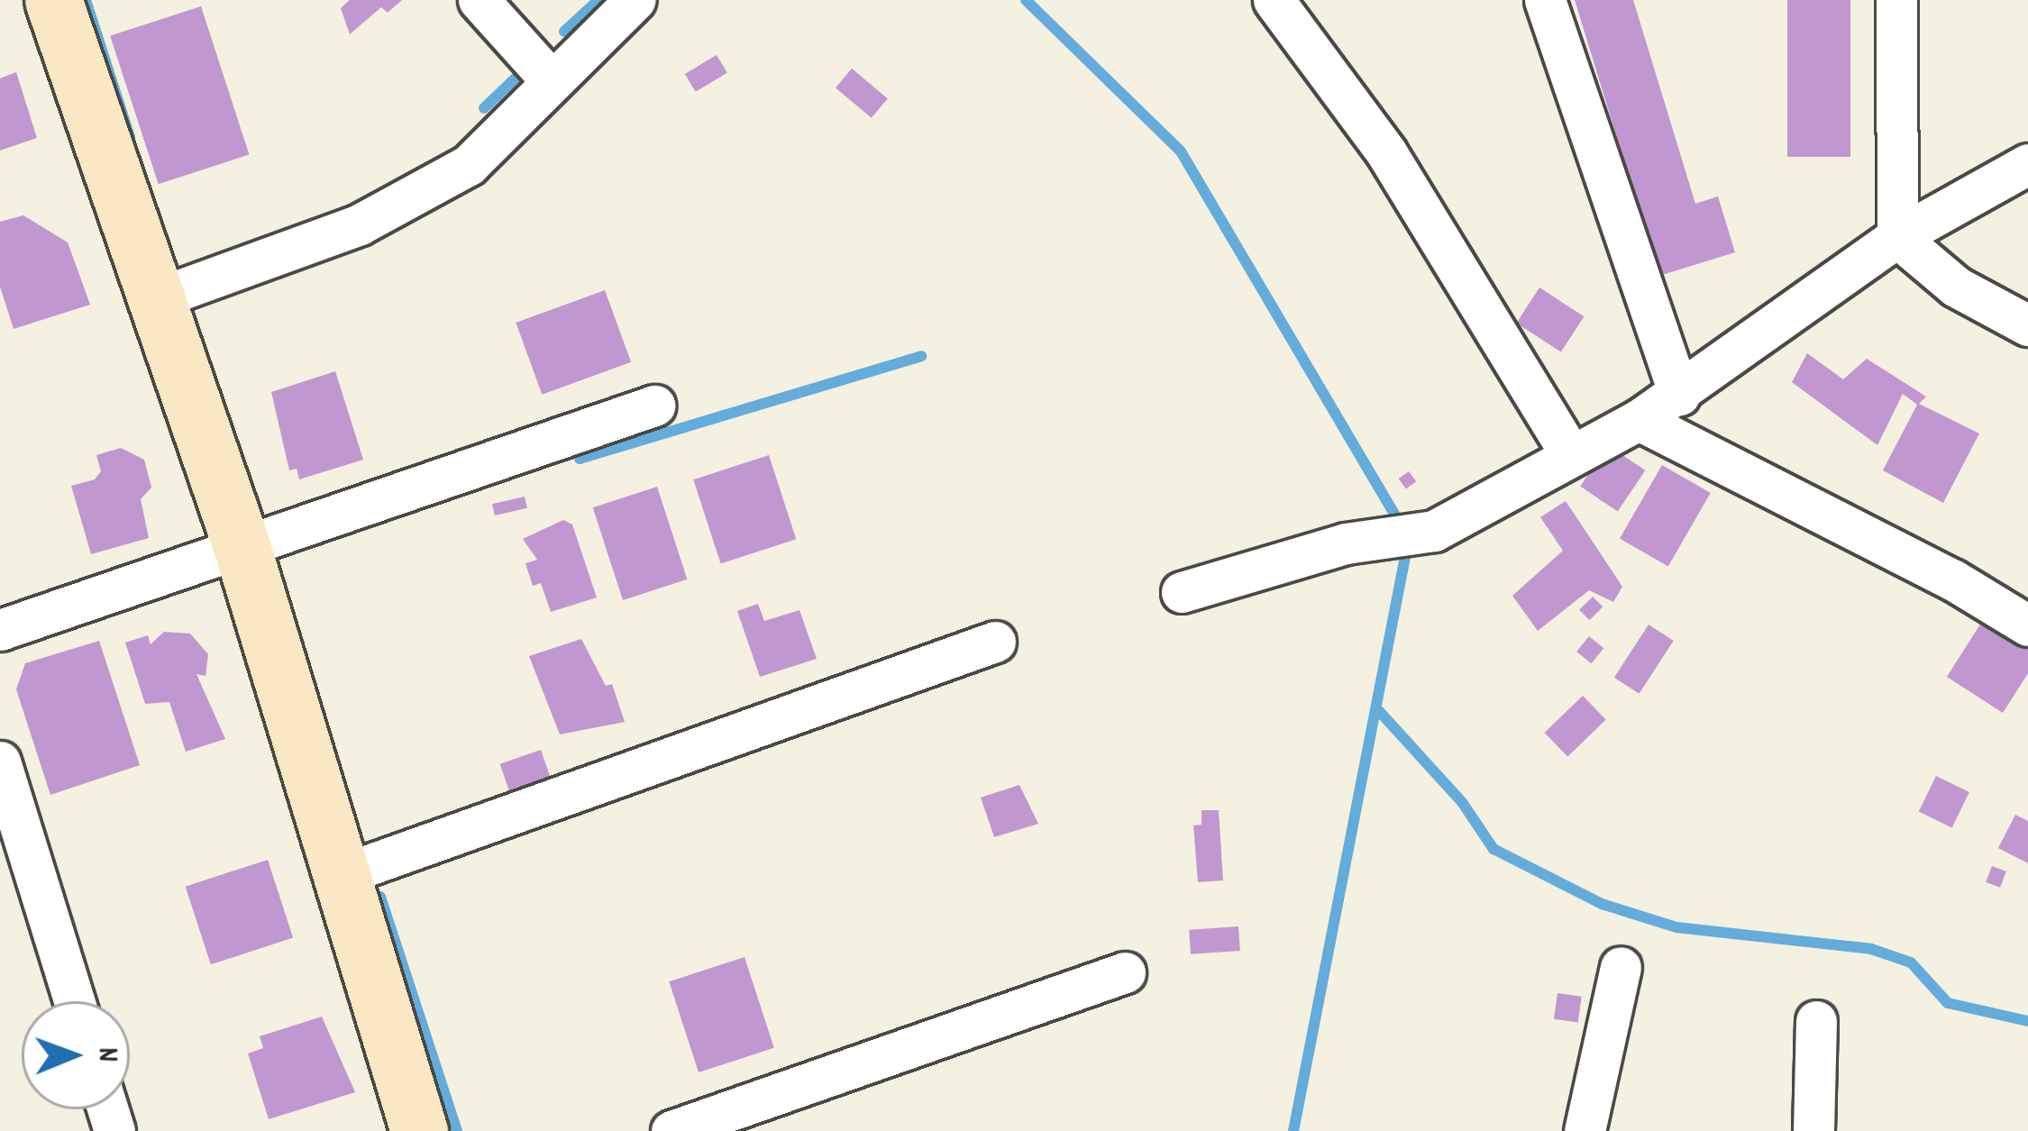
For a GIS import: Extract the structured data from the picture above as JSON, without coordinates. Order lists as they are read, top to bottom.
{
  "north": "right"
}
